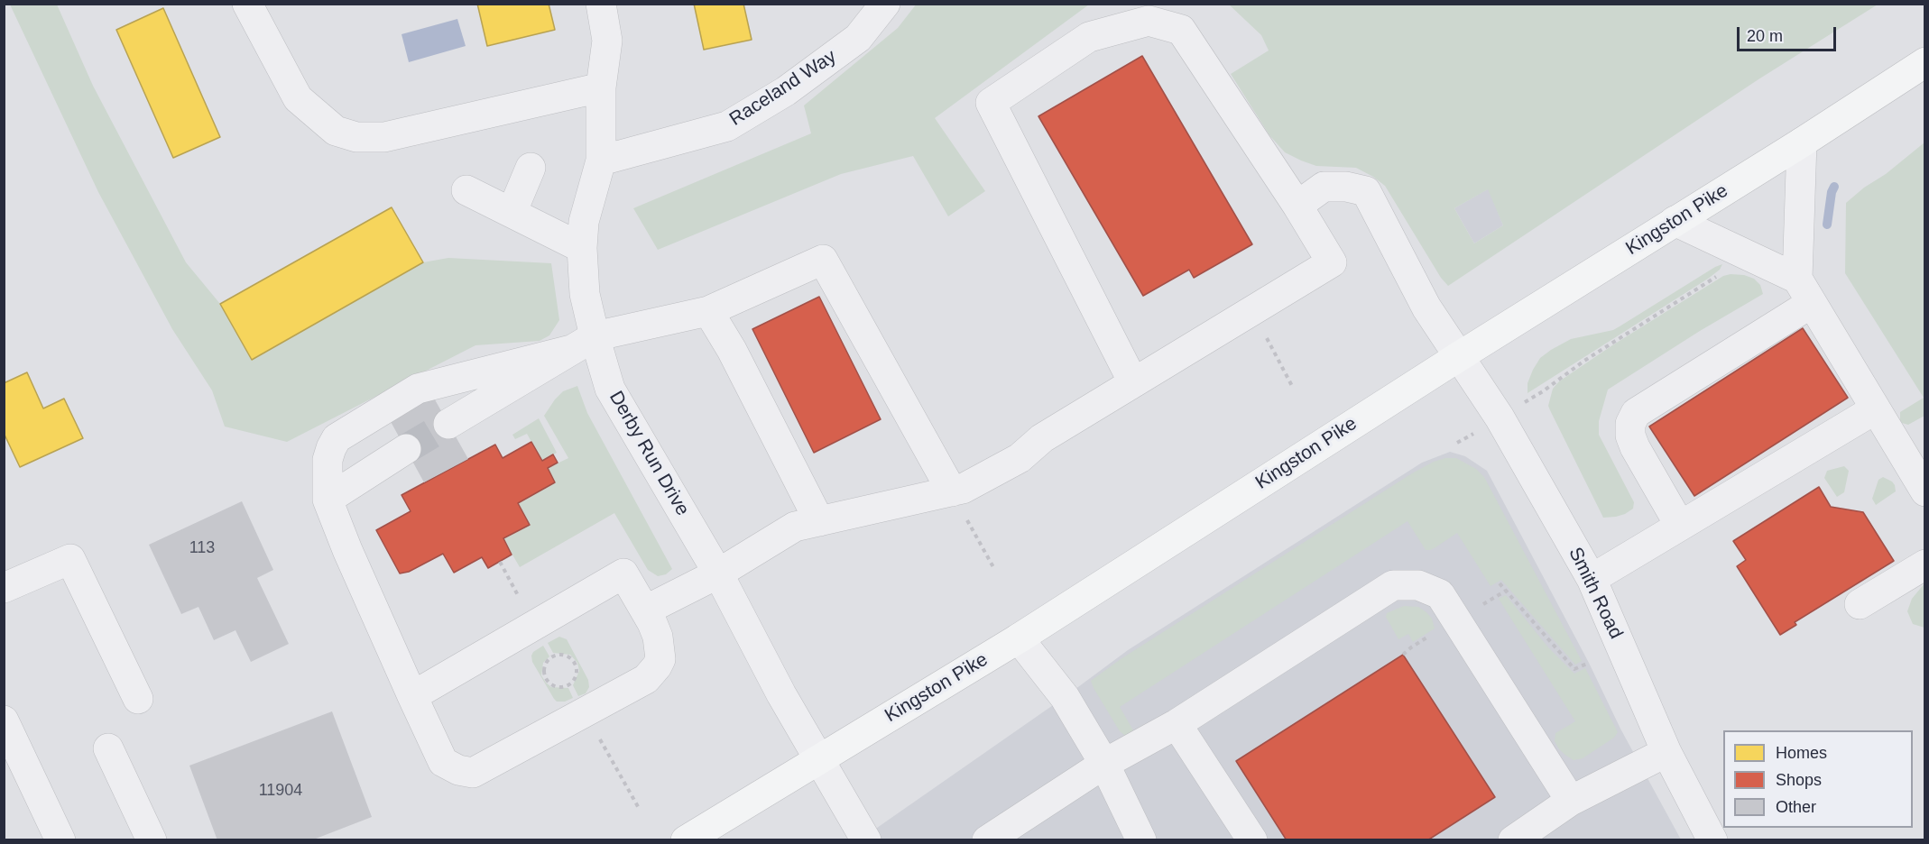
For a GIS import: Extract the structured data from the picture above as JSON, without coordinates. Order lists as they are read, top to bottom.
{
  "streets": {
    "main road": ["Kingston Pike"],
    "street": ["Raceland Way", "Derby Run Drive", "Smith Road"]
  },
  "crossings": [
    ["Raceland Way", "Derby Run Drive"],
    ["Kingston Pike", "Derby Run Drive"],
    ["Kingston Pike", "Smith Road"]
  ],
  "house_numbers": ["113", "11904"],
  "legend": ["Homes", "Shops", "Other"],
  "scale_bar": "20 m"
}
